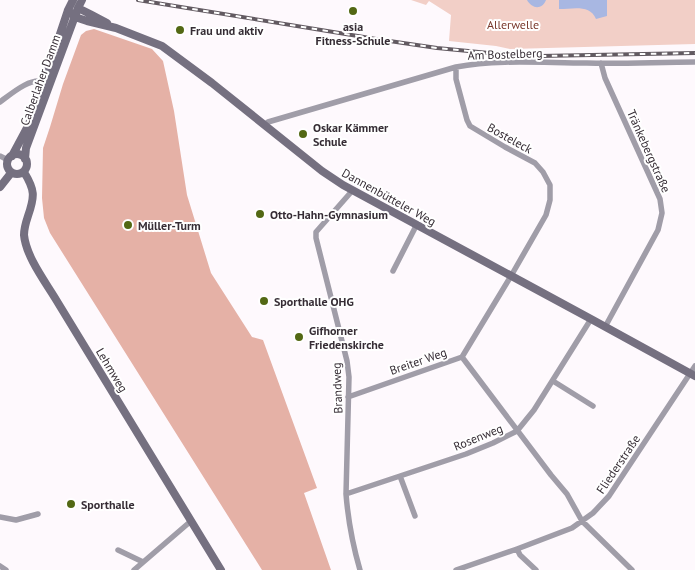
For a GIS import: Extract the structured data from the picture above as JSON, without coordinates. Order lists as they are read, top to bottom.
{
  "streets": {
    "street": [
      "Am Bostelberg",
      "Calberlaher Damm",
      "Bosteleck",
      "Tränkebergstraße",
      "Dannenbütteler Weg",
      "Breiter Weg",
      "Lehmweg",
      "Brandweg",
      "Rosenweg",
      "Fliederstraße"
    ]
  },
  "crossings": [
    ["Am Bostelberg", "Bosteleck"],
    ["Am Bostelberg", "Tränkebergstraße"],
    ["Am Bostelberg", "Dannenbütteler Weg"],
    ["Calberlaher Damm", "Dannenbütteler Weg"],
    ["Calberlaher Damm", "Lehmweg"],
    ["Bosteleck", "Dannenbütteler Weg"],
    ["Bosteleck", "Breiter Weg"],
    ["Tränkebergstraße", "Dannenbütteler Weg"],
    ["Dannenbütteler Weg", "Breiter Weg"],
    ["Dannenbütteler Weg", "Brandweg"],
    ["Dannenbütteler Weg", "Rosenweg"],
    ["Dannenbütteler Weg", "Fliederstraße"],
    ["Breiter Weg", "Brandweg"],
    ["Brandweg", "Rosenweg"]
  ],
  "parks": ["Allerwelle"],
  "places": [
    "asia Fitness-Schule",
    "Frau und aktiv",
    "Oskar Kämmer Schule",
    "Otto-Hahn-Gymnasium",
    "Müller-Turm",
    "Sporthalle OHG",
    "Gifhorner Friedenskirche",
    "Sporthalle"
  ]
}
